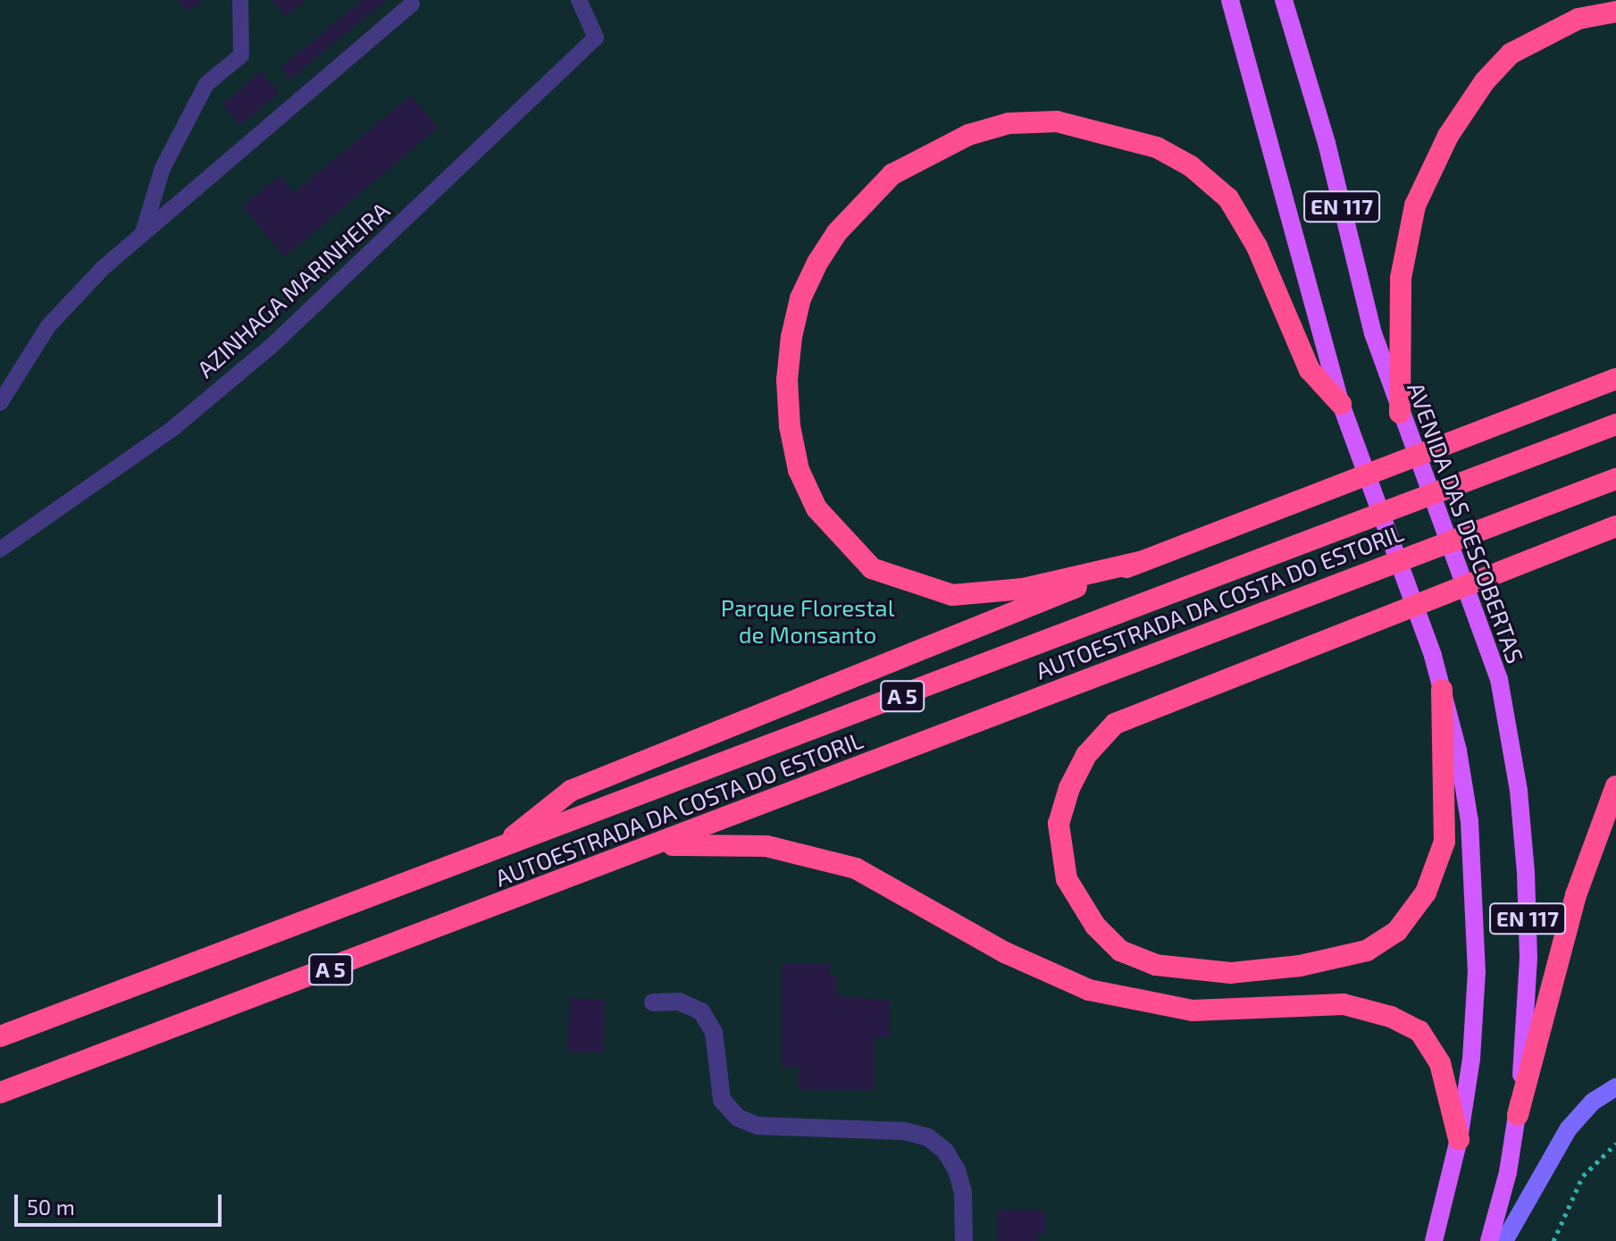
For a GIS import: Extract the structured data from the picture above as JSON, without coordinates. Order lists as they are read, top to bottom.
{
  "streets": {
    "highway": ["AUTOESTRADA DA COSTA DO ESTORIL", "A 5"],
    "main road": ["EN 117", "AVENIDA DAS DESCOBERTAS"],
    "lane": ["AZINHAGA MARINHEIRA"]
  },
  "parks": ["Parque Florestal de Monsanto"],
  "scale_bar": "50 m"
}
